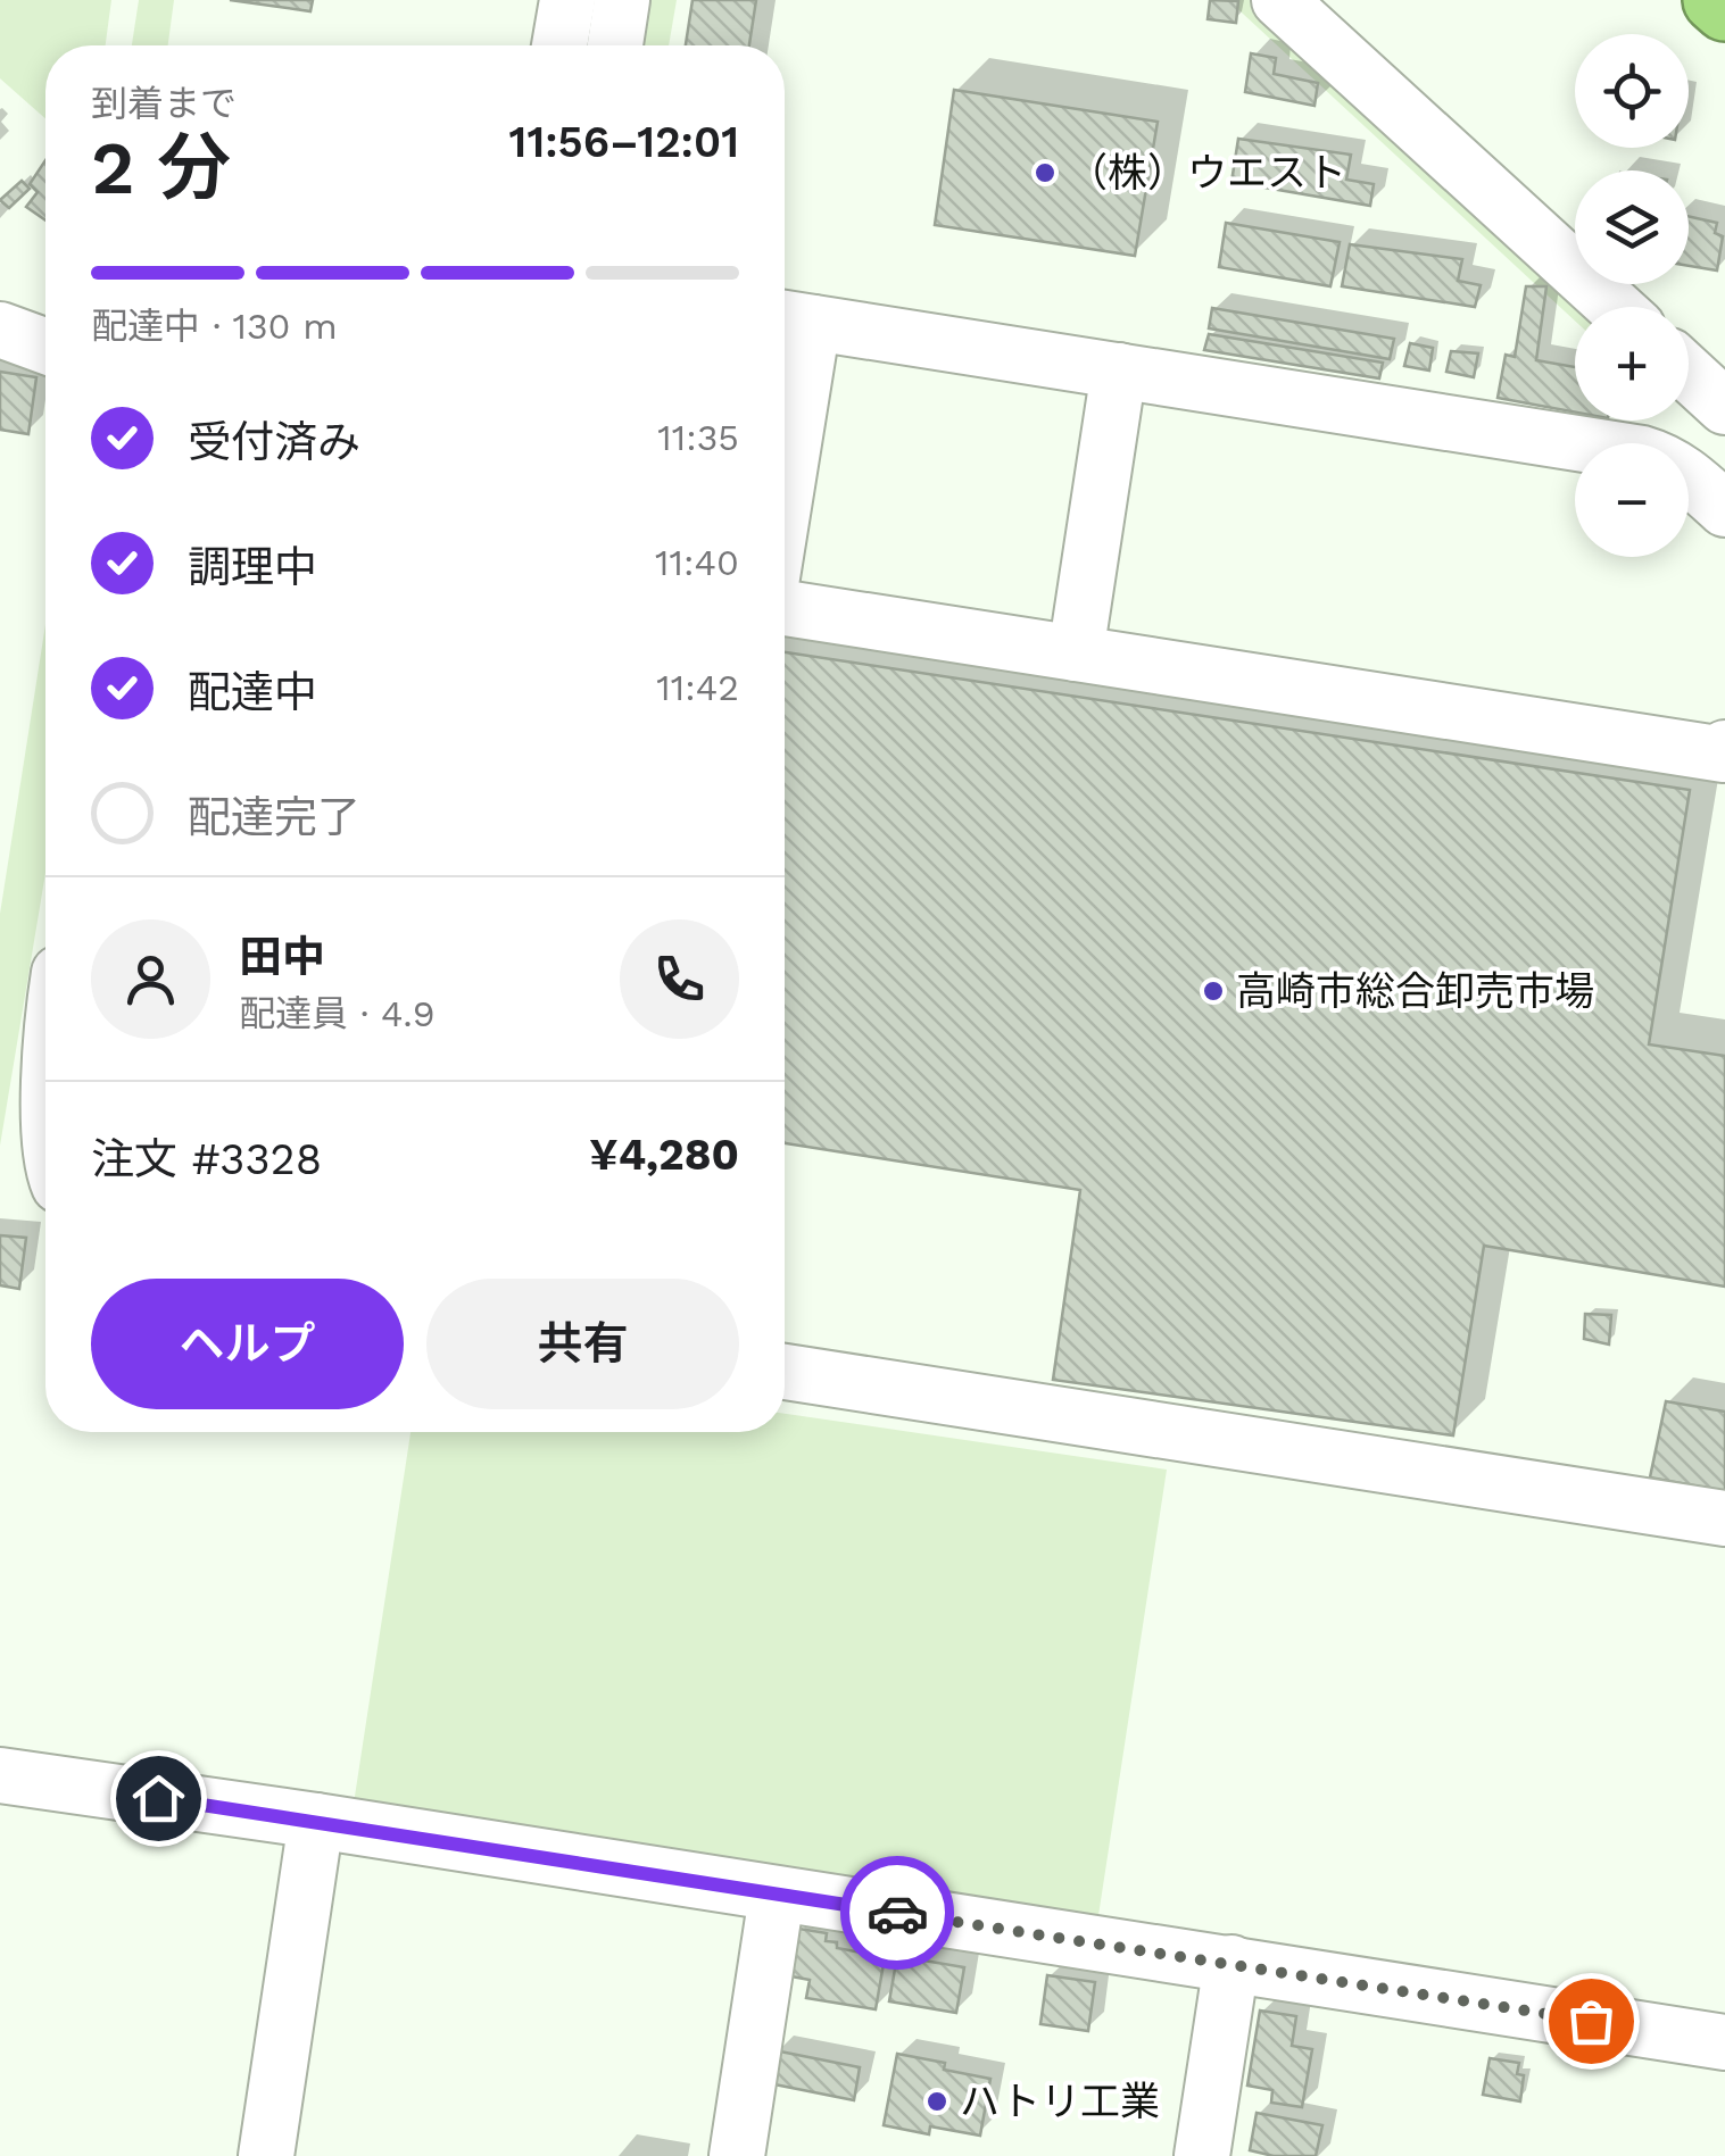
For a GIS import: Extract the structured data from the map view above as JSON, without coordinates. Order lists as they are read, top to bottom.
{
  "places": ["（株）ウエスト", "高崎市総合卸売市場", "ハトリ工業"],
  "page": {
    "map_buttons": ["+", "−"],
    "heading": ["2 分", "到着まで", "11:56–12:01"],
    "panel": [
      "田中",
      "配達員 · 4.9",
      "注文 #3328",
      "¥4,280"
    ],
    "bar": "配達中 · 130 m",
    "list": [
      ["受付済み", "11:35"],
      ["調理中", "11:40"],
      ["配達中", "11:42"],
      "配達完了"
    ],
    "buttons": ["ヘルプ", "共有"]
  }
}
